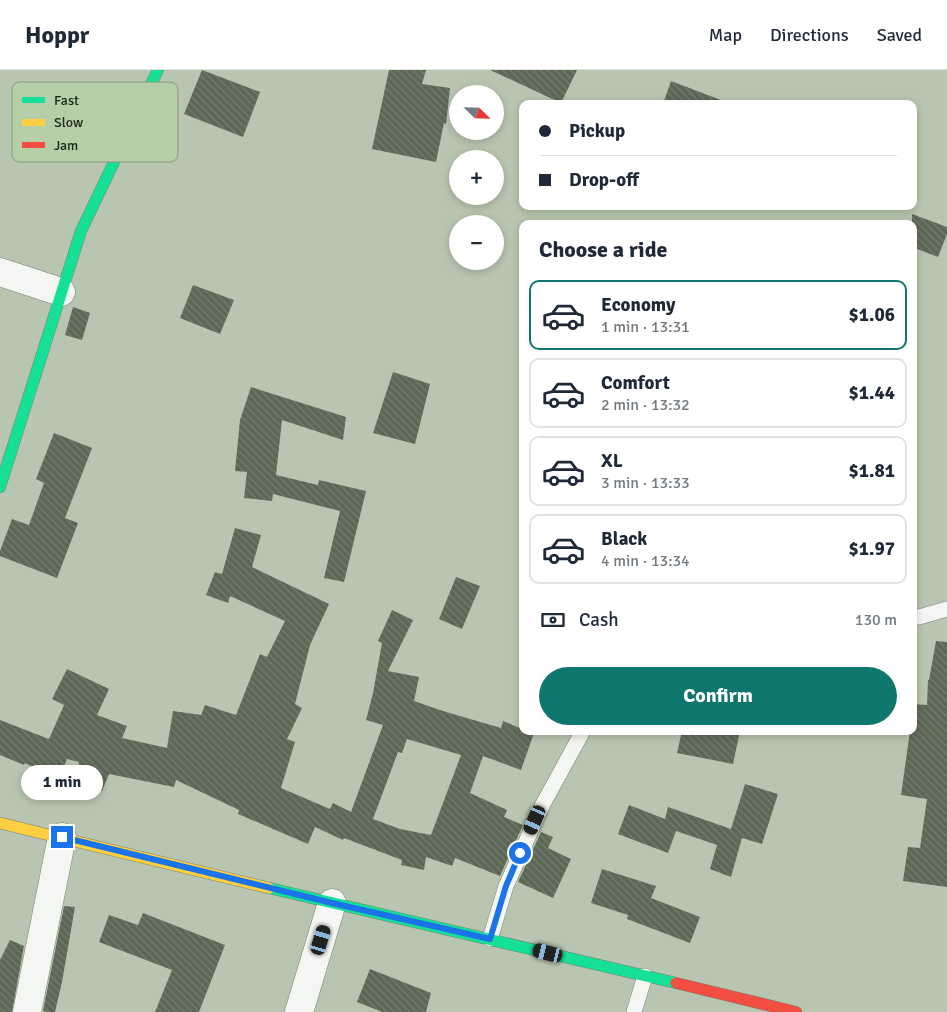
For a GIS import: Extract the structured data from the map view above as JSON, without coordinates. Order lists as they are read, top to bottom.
{
  "legend": ["Fast", "Slow", "Jam"],
  "north": "bottom right",
  "page": {
    "header": "Hoppr",
    "nav": ["Map", "Directions", "Saved"],
    "map_buttons": ["+", "−"],
    "banner": ["Pickup", "Drop-off"],
    "heading": "Choose a ride",
    "list": [
      {
        "name": "Economy",
        "note": "1 min · 13:31",
        "value": "$1.06"
      },
      {
        "name": "Comfort",
        "note": "2 min · 13:32",
        "value": "$1.44"
      },
      {
        "name": "XL",
        "note": "3 min · 13:33",
        "value": "$1.81"
      },
      {
        "name": "Black",
        "note": "4 min · 13:34",
        "value": "$1.97"
      }
    ],
    "pay": ["Cash", "130 m"],
    "buttons": "Confirm",
    "bubble": "1 min"
  }
}
